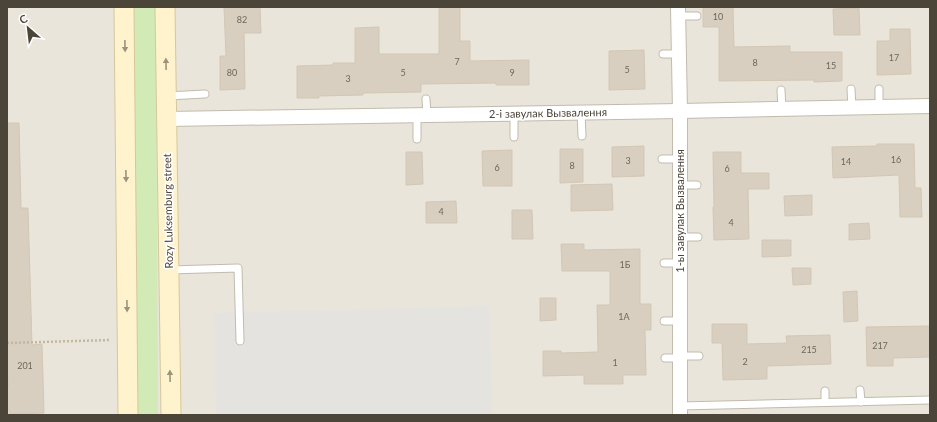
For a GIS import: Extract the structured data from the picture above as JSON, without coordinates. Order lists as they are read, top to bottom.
{
  "streets": {
    "main road": ["Rozy Luksemburg street"],
    "street": ["2-і завулак Вызвалення", "1-ы завулак Вызвалення"]
  },
  "crossings": [
    ["2-і завулак Вызвалення", "Rozy Luksemburg street"],
    ["2-і завулак Вызвалення", "1-ы завулак Вызвалення"]
  ],
  "house_numbers": [
    "10",
    "82",
    "17",
    "7",
    "8",
    "15",
    "5",
    "80",
    "5",
    "9",
    "3",
    "16",
    "3",
    "14",
    "8",
    "6",
    "6",
    "4",
    "4",
    "1Б",
    "1А",
    "217",
    "215",
    "2",
    "1",
    "201"
  ],
  "north": "top left"
}
